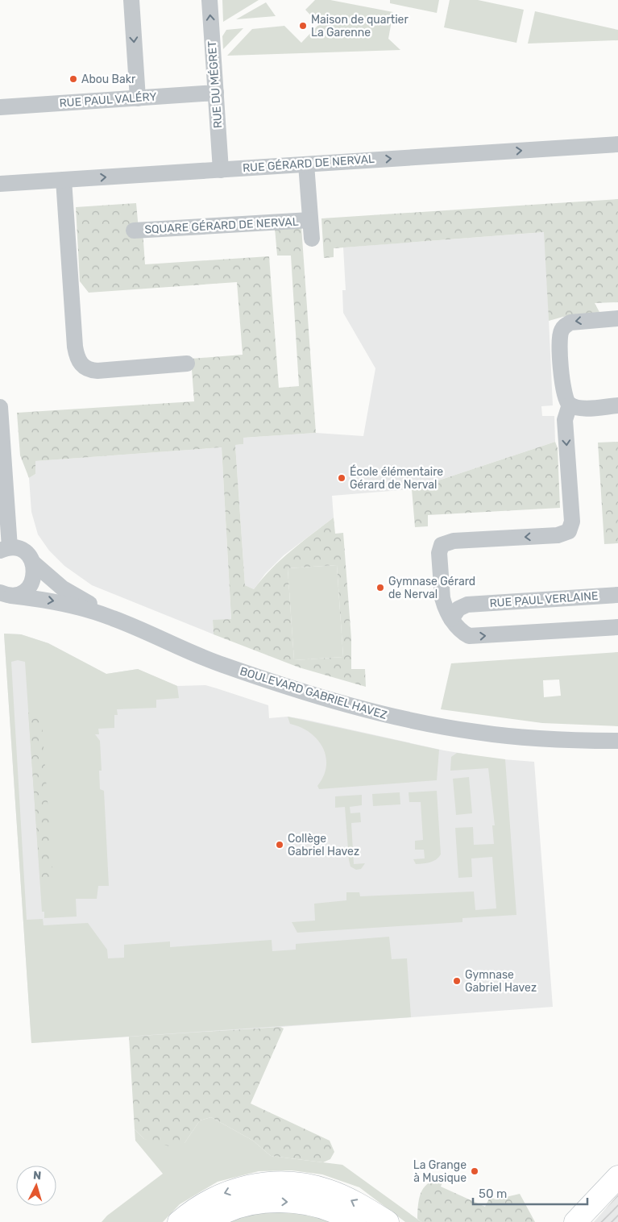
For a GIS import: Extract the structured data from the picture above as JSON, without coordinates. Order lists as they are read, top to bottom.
{
  "streets": {
    "street": [
      "RUE DU MÉGRET",
      "RUE PAUL VALÉRY",
      "RUE GÉRARD DE NERVAL",
      "SQUARE GÉRARD DE NERVAL",
      "RUE PAUL VERLAINE",
      "BOULEVARD GABRIEL HAVEZ"
    ]
  },
  "crossings": [
    ["RUE DU MÉGRET", "RUE PAUL VALÉRY"],
    ["RUE DU MÉGRET", "RUE GÉRARD DE NERVAL"],
    ["RUE GÉRARD DE NERVAL", "SQUARE GÉRARD DE NERVAL"]
  ],
  "one_way": ["RUE GÉRARD DE NERVAL"],
  "places": [
    "Maison de quartier La Garenne",
    "Abou Bakr",
    "École élémentaire Gérard de Nerval",
    "Gymnase Gérard de Nerval",
    "Collège Gabriel Havez",
    "Gymnase Gabriel Havez",
    "La Grange à Musique"
  ],
  "scale_bar": "50 m",
  "north": "top"
}
